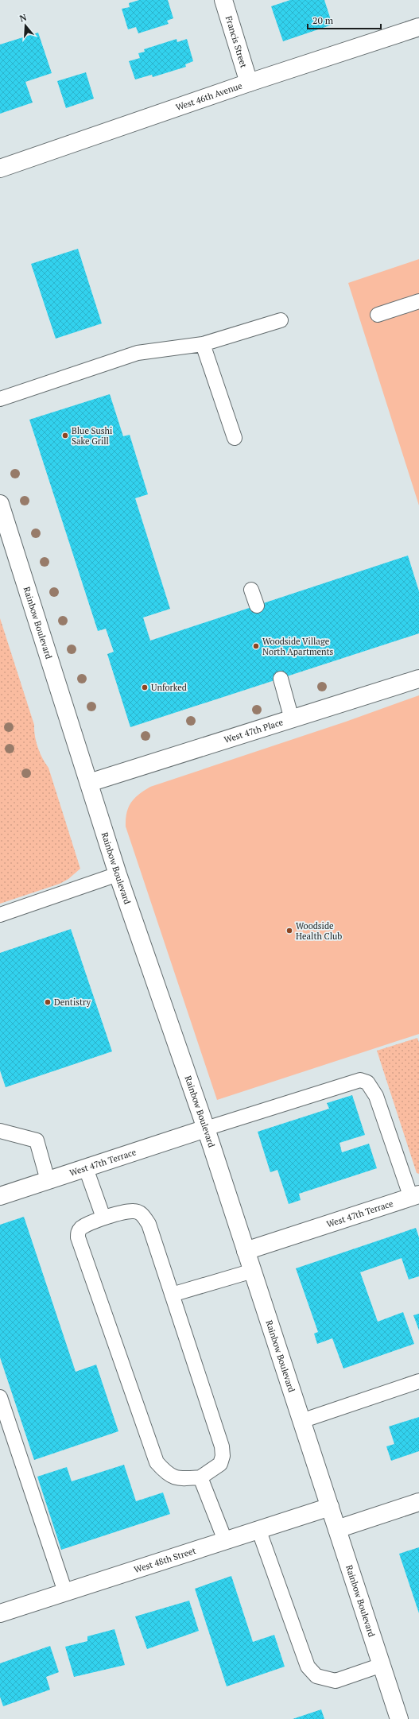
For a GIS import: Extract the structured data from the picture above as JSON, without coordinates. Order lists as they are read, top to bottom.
{
  "streets": {
    "street": [
      "Francis Street",
      "West 46th Avenue",
      "Rainbow Boulevard",
      "West 47th Place",
      "West 47th Terrace",
      "West 48th Street"
    ]
  },
  "crossings": [
    ["Francis Street", "West 46th Avenue"],
    ["Rainbow Boulevard", "West 47th Place"],
    ["Rainbow Boulevard", "West 47th Terrace"],
    ["Rainbow Boulevard", "West 48th Street"]
  ],
  "places": [
    "Blue Sushi Sake Grill",
    "Woodside Village North Apartments",
    "Unforked",
    "Woodside Health Club",
    "Dentistry"
  ],
  "scale_bar": "20 m",
  "north": "top"
}
